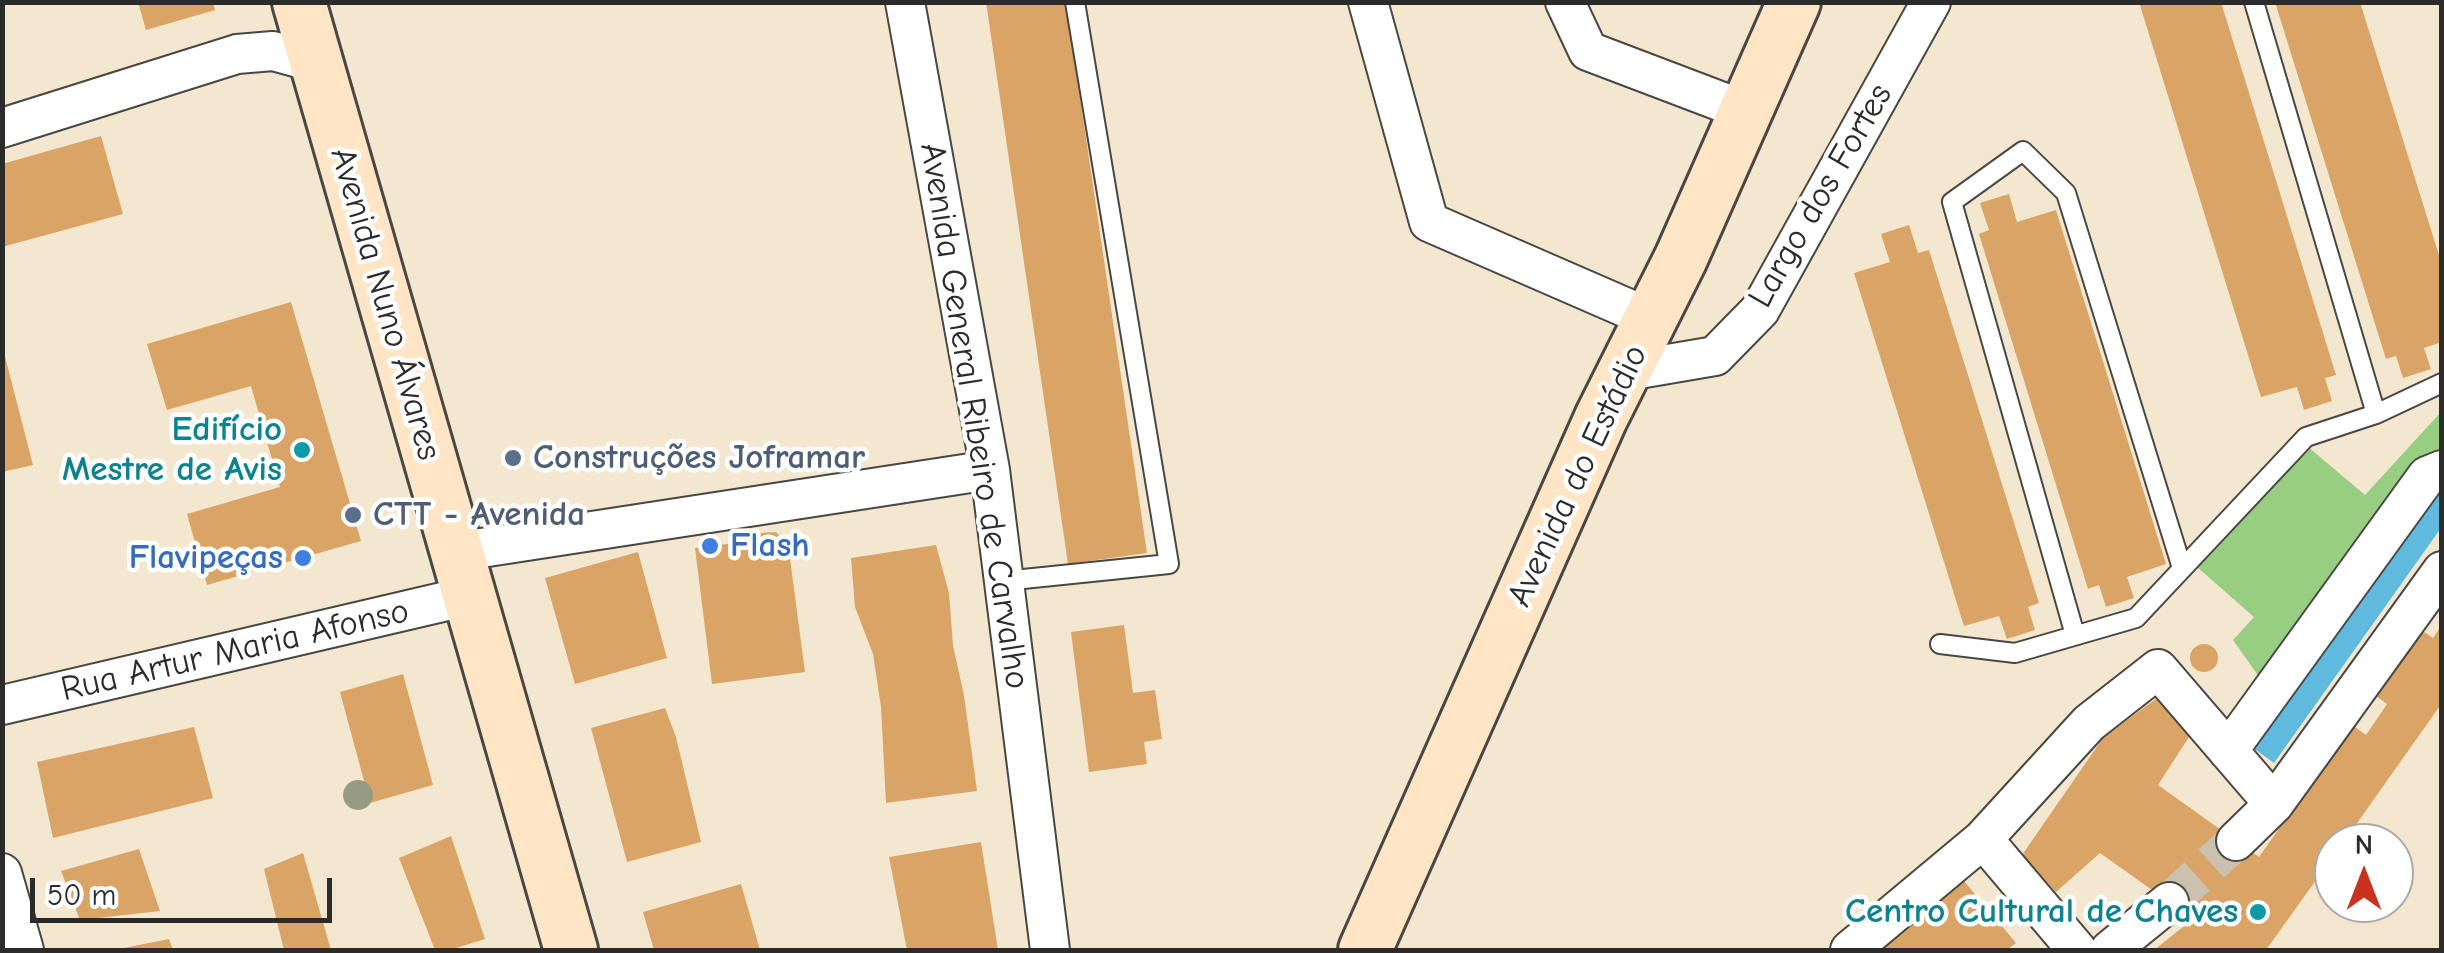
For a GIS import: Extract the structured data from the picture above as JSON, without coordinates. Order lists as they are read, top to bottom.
{
  "streets": {
    "street": [
      "Largo dos Fortes",
      "Avenida Nuno Álvares",
      "Avenida General Ribeiro de Carvalho",
      "Avenida do Estádio",
      "Rua Artur Maria Afonso"
    ]
  },
  "crossings": [
    ["Largo dos Fortes", "Avenida do Estádio"],
    ["Avenida Nuno Álvares", "Rua Artur Maria Afonso"],
    ["Avenida General Ribeiro de Carvalho", "Rua Artur Maria Afonso"]
  ],
  "places": [
    "Edifício Mestre de Avis",
    "Construções Joframar",
    "CTT - Avenida",
    "Flash",
    "Flavipeças",
    "Centro Cultural de Chaves"
  ],
  "scale_bar": "50 m",
  "north": "top"
}
